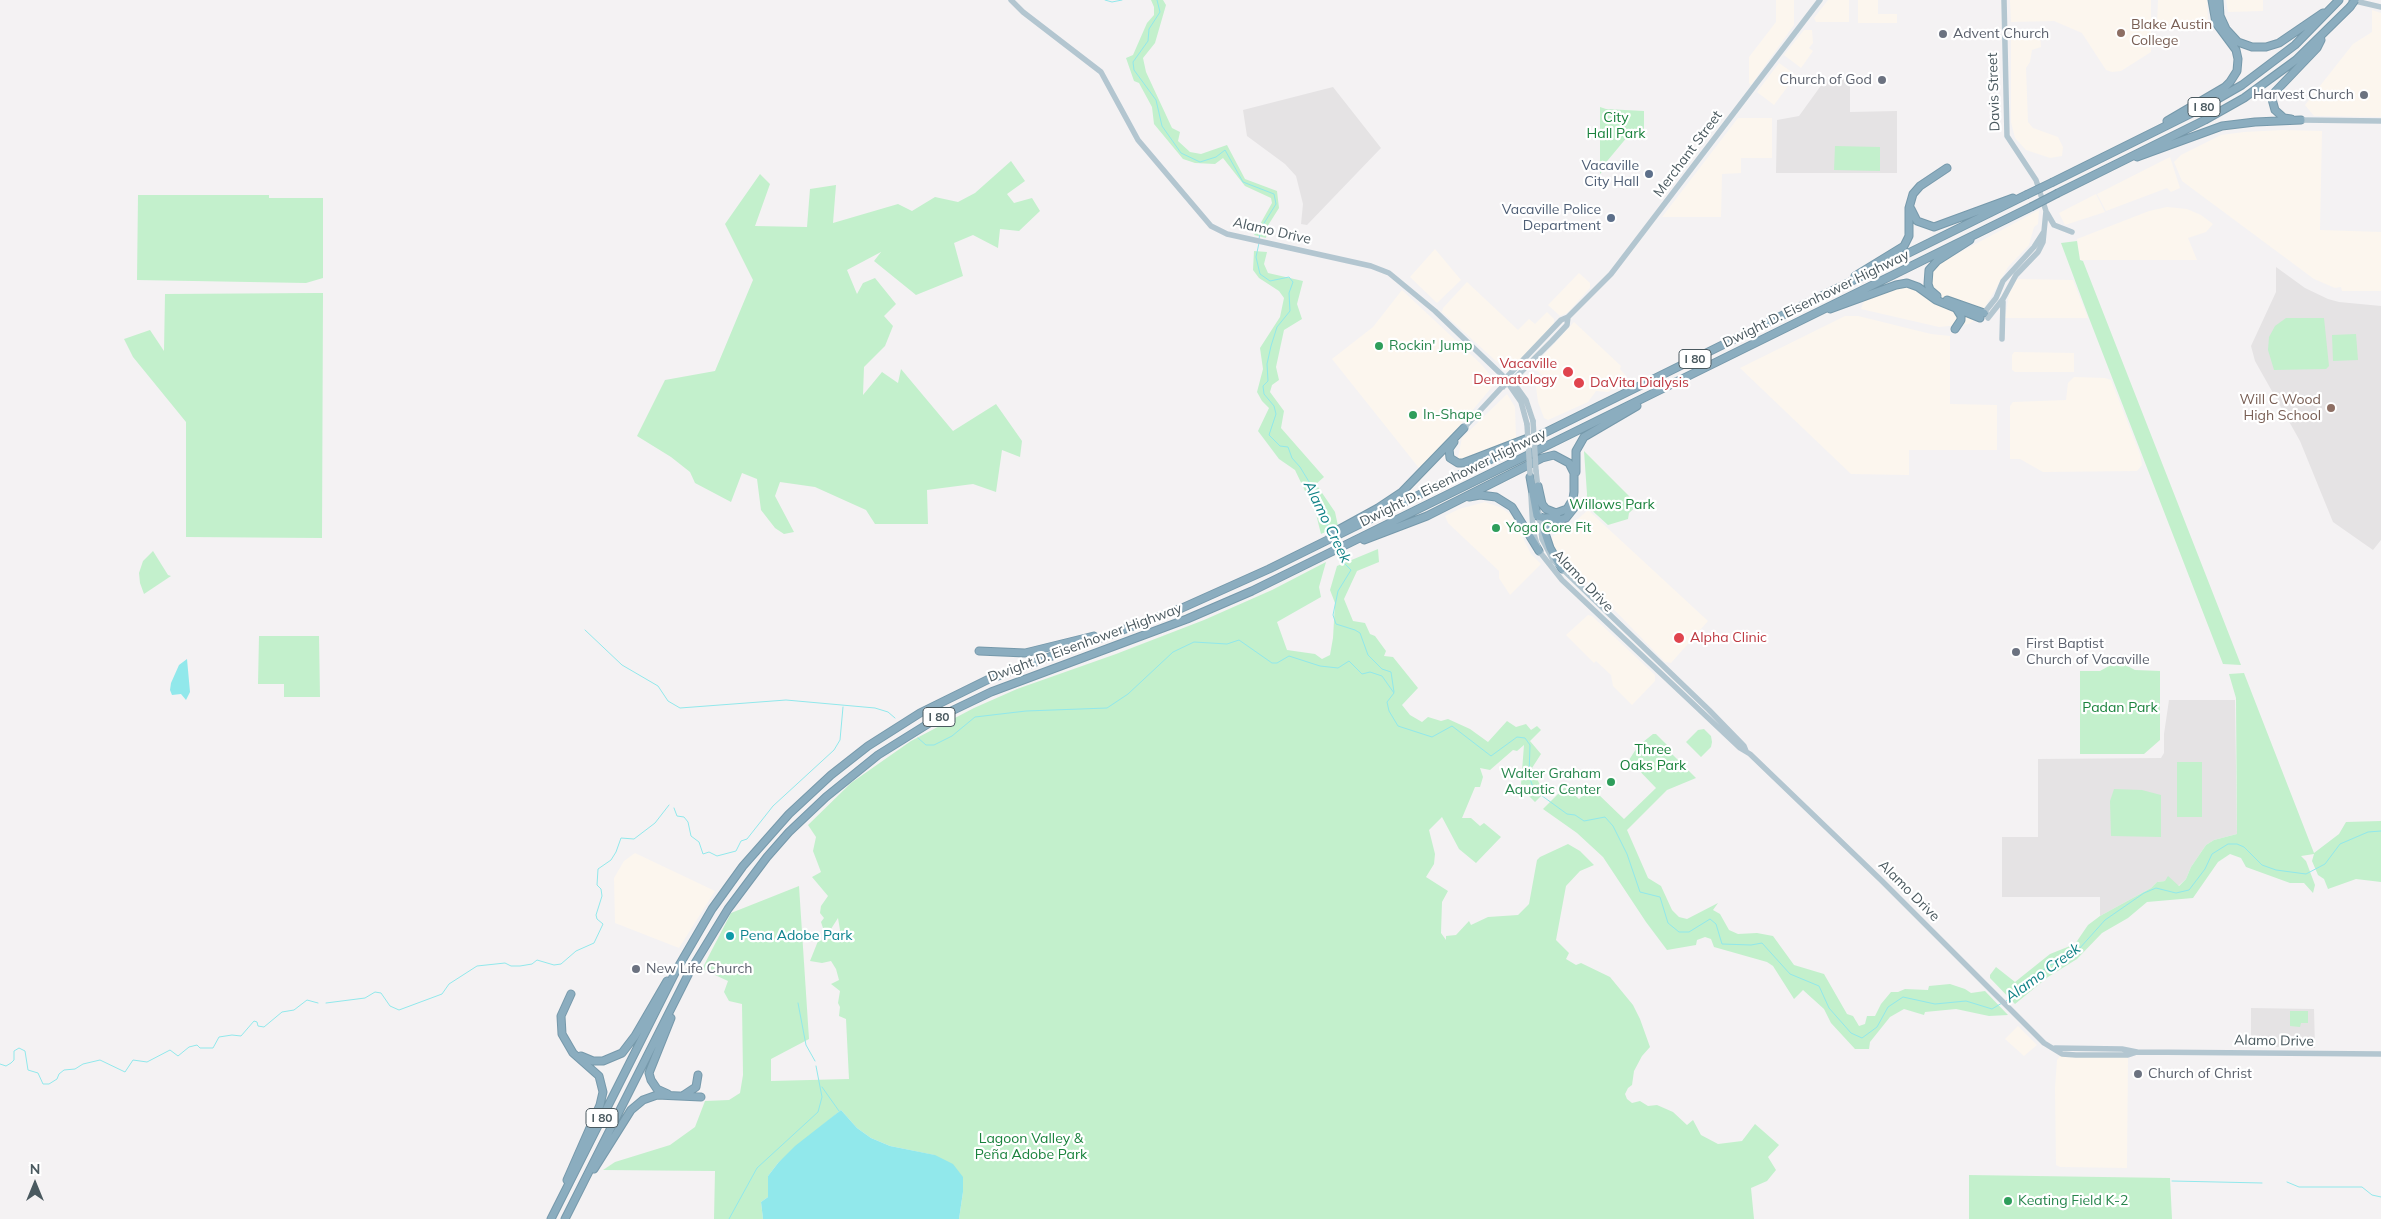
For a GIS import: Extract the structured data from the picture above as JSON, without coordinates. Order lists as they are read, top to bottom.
{
  "streets": {
    "highway": ["I 80", "Dwight D. Eisenhower Highway"],
    "main road": ["Davis Street", "Merchant Street", "Alamo Drive"]
  },
  "crossings": [
    ["Merchant Street", "Alamo Drive"]
  ],
  "water": ["Alamo Creek"],
  "parks": [
    "City Hall Park",
    "Willows Park",
    "Padan Park",
    "Three Oaks Park",
    "Lagoon Valley & Peña Adobe Park"
  ],
  "places": [
    "Blake Austin College",
    "Advent Church",
    "Church of God",
    "Harvest Church",
    "Vacaville City Hall",
    "Vacaville Police Department",
    "Rockin' Jump",
    "Vacaville Dermatology",
    "DaVita Dialysis",
    "Will C Wood High School",
    "In-Shape",
    "Yoga Core Fit",
    "Alpha Clinic",
    "First Baptist Church of Vacaville",
    "Walter Graham Aquatic Center",
    "Pena Adobe Park",
    "New Life Church",
    "Church of Christ",
    "Keating Field K-2"
  ],
  "north": "top"
}
